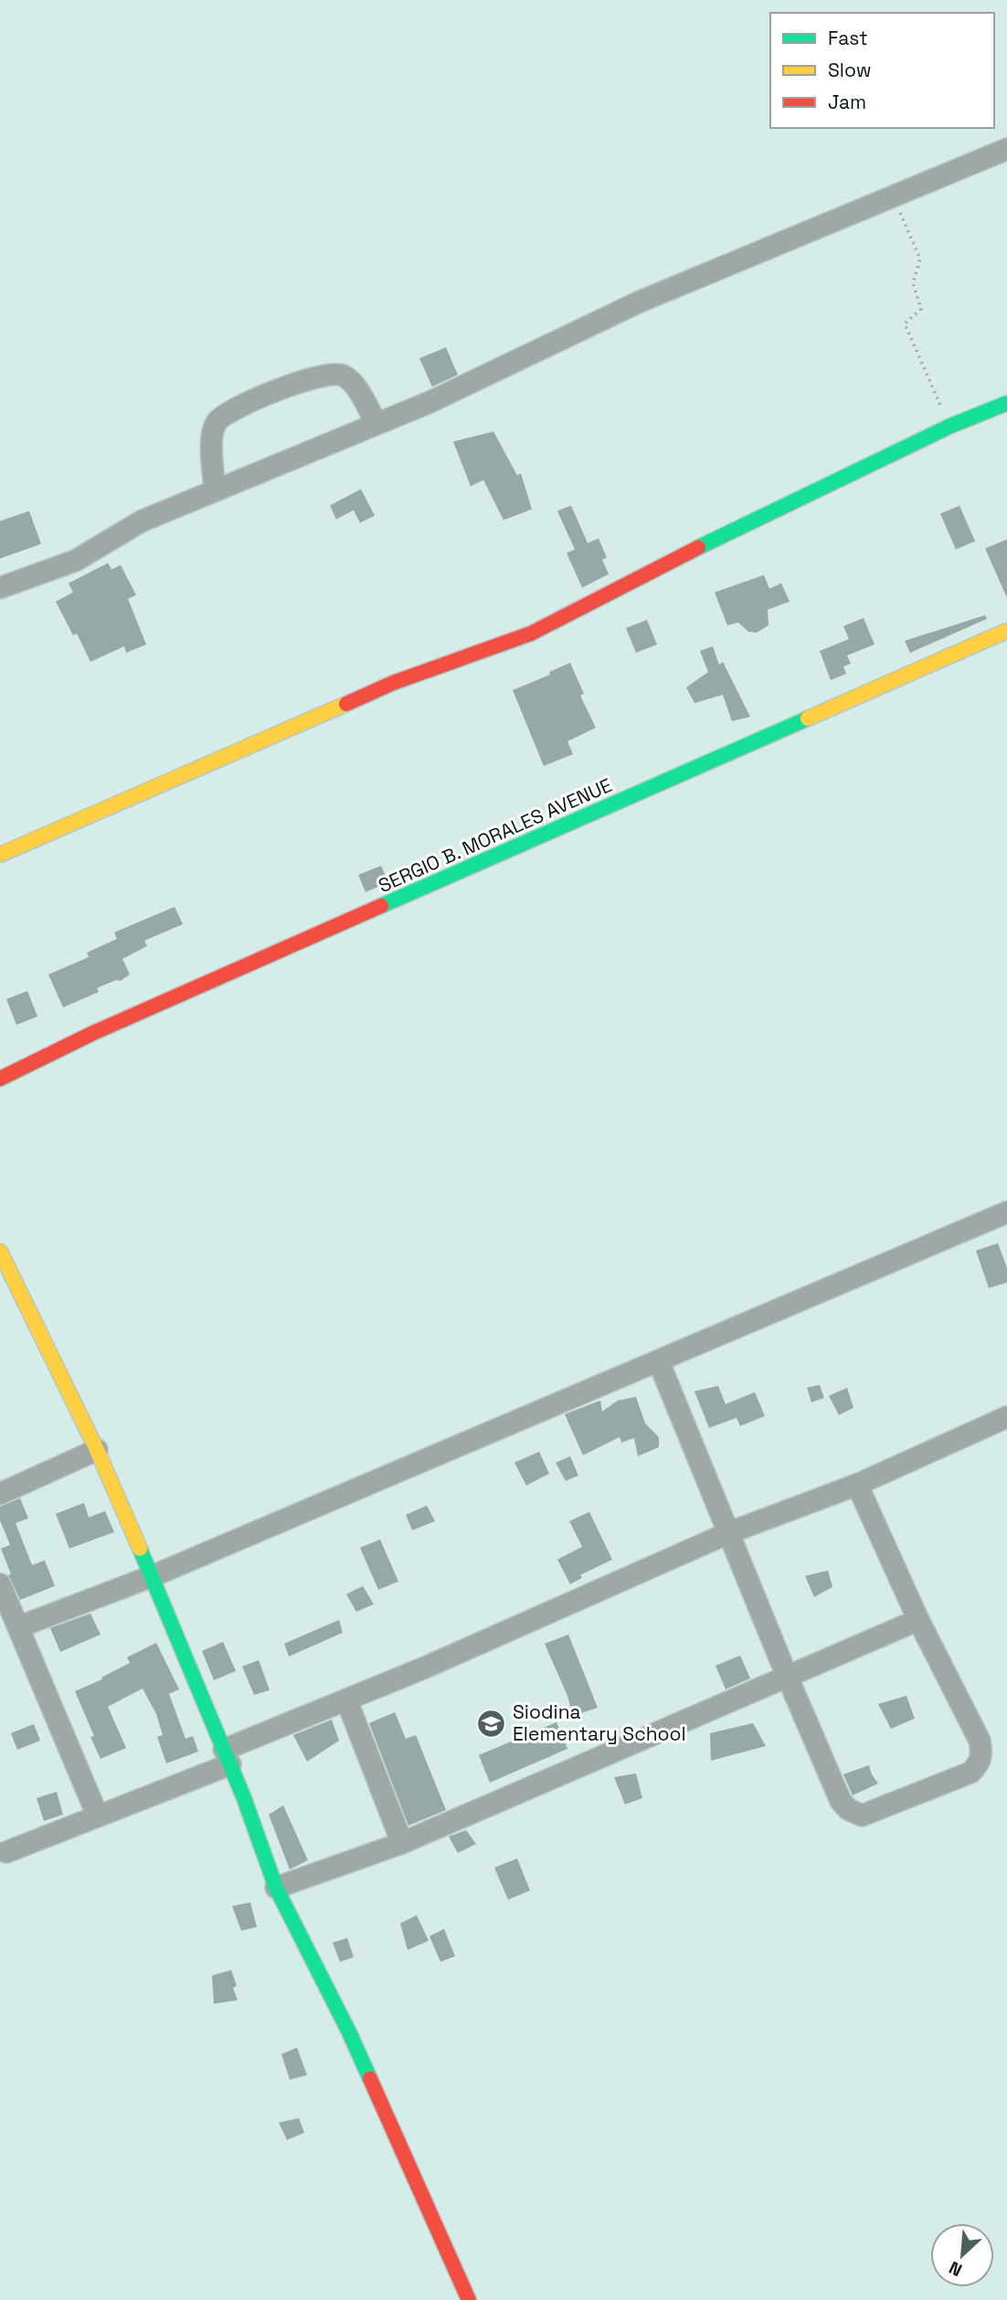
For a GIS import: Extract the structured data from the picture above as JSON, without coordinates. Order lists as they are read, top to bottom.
{
  "streets": {
    "street": ["SERGIO B. MORALES AVENUE"]
  },
  "places": {
    "school or university": ["Siodina Elementary School"]
  },
  "legend": ["Fast", "Slow", "Jam"],
  "north": "bottom left"
}
